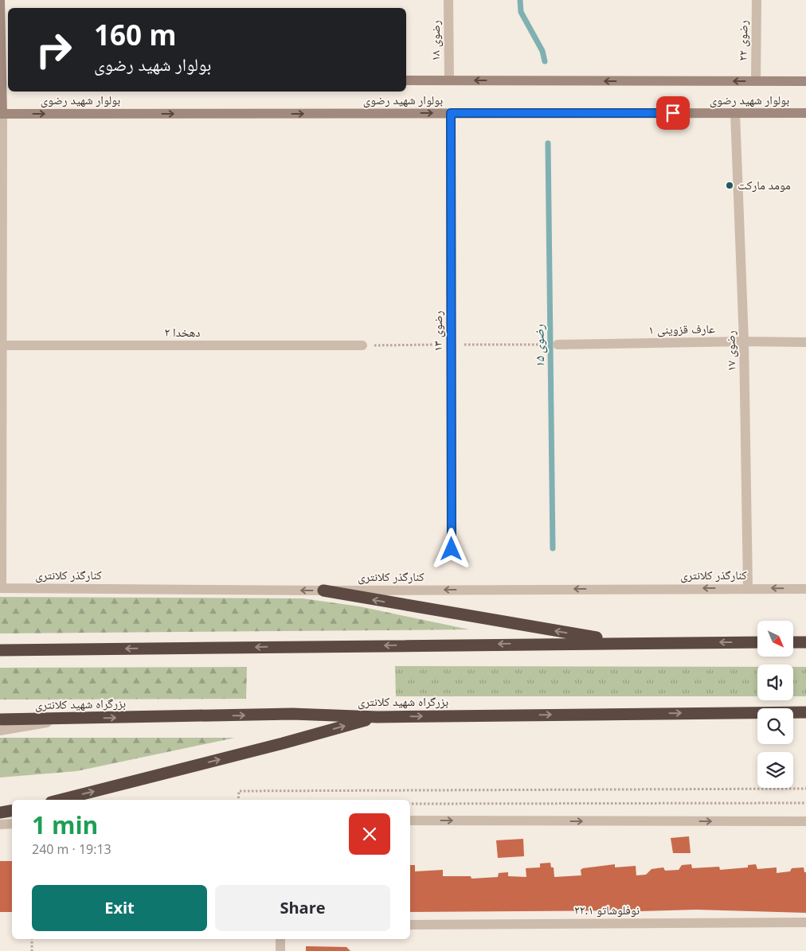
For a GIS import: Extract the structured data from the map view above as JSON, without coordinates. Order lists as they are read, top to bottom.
{
  "streets": {
    "highway": ["بزرگراه شهید کلانتری"],
    "street": [
      "رضوی ۱۸",
      "رضوی ۲۲",
      "بولوار شهید رضوی",
      "عارف قزوینی ۱",
      "رضوی ۱۳",
      "دهخدا ۲",
      "رضوی ۱۷",
      "کنارگذر کلانتری",
      "نوفلوشاتو ۲۲.۱"
    ]
  },
  "crossings": [
    ["رضوی ۱۸", "بولوار شهید رضوی"],
    ["رضوی ۲۲", "بولوار شهید رضوی"],
    ["بولوار شهید رضوی", "رضوی ۱۳"],
    ["بولوار شهید رضوی", "رضوی ۱۷"],
    ["عارف قزوینی ۱", "رضوی ۱۷"],
    ["رضوی ۱۷", "کنارگذر کلانتری"]
  ],
  "one_way": ["کنارگذر کلانتری"],
  "water": ["رضوی ۱۵"],
  "places": ["مومد مارکت"],
  "north": "bottom right",
  "page": {
    "turn": ["160 m", "بولوار شهید رضوی"],
    "heading": ["1 min", "240 m · 19:13"],
    "buttons": ["Exit", "Share"]
  }
}
